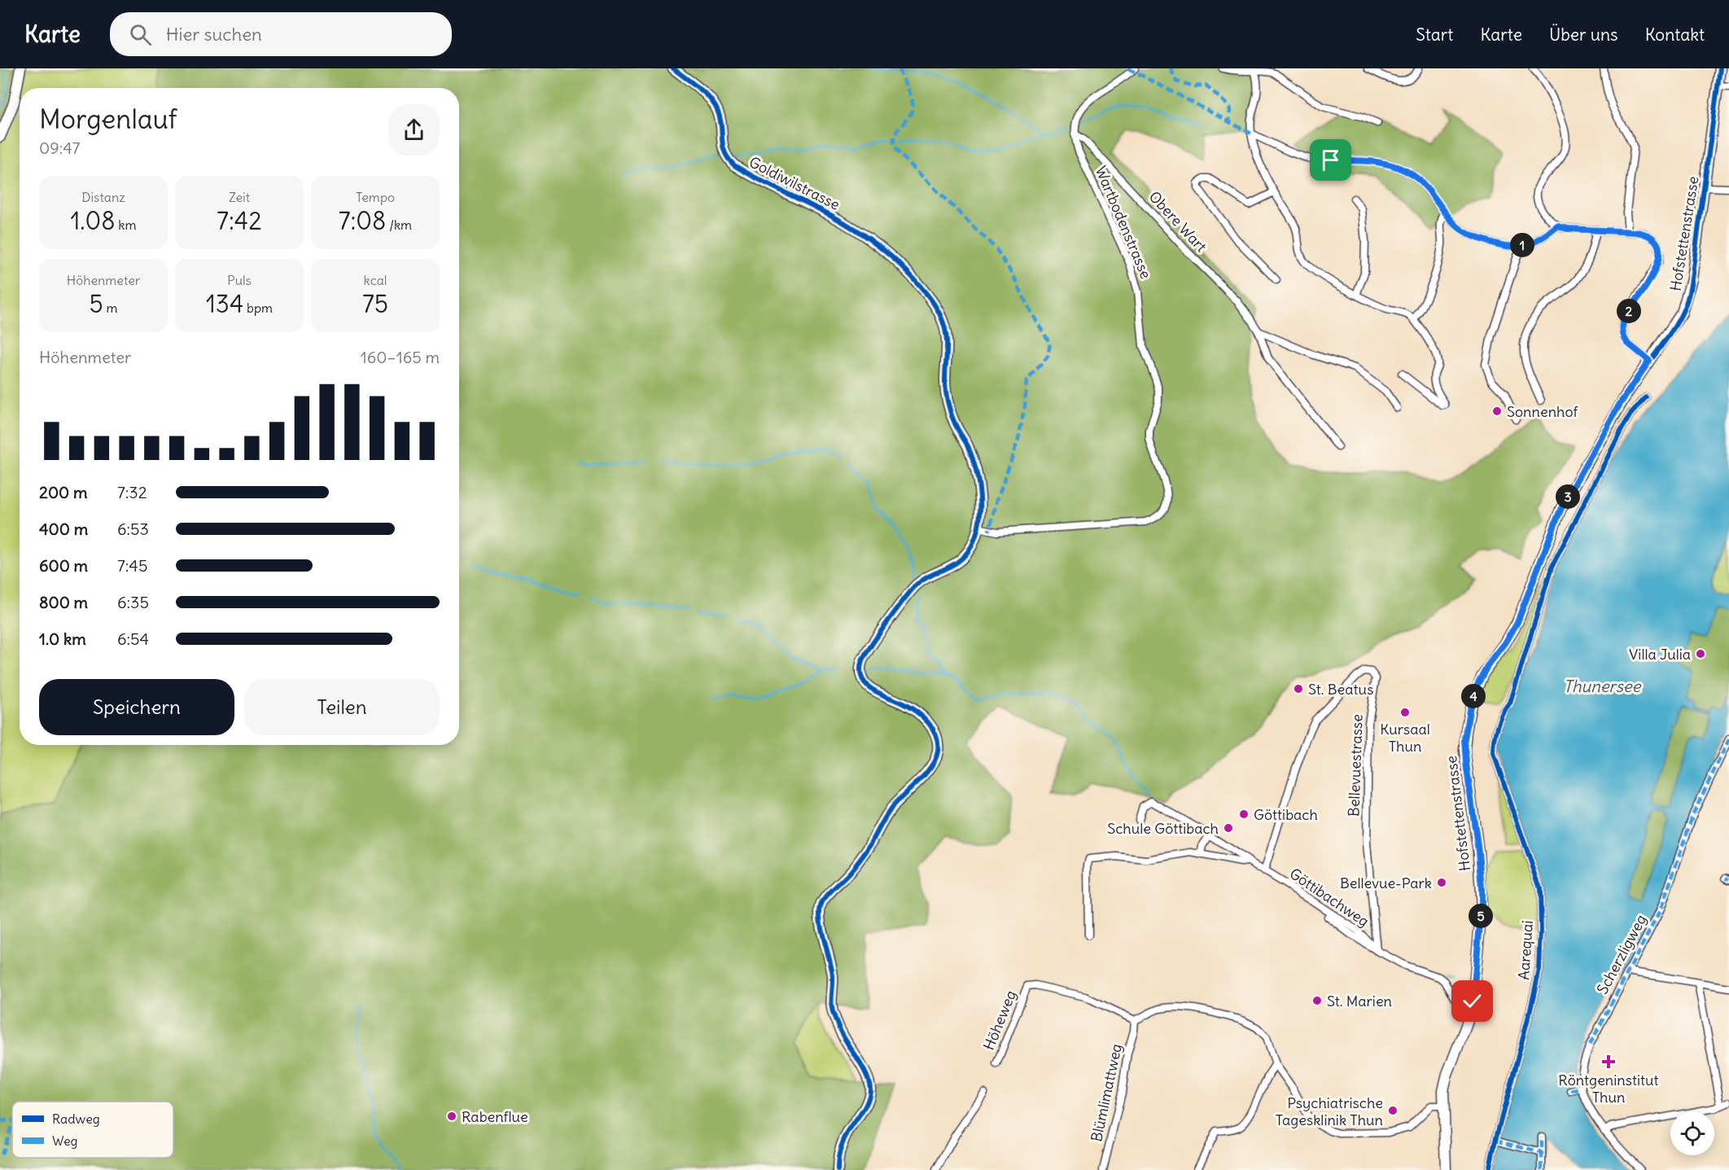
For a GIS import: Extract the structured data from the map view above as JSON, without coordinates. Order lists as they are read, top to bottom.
{
  "streets": {
    "street": [
      "Goldiwilstrasse",
      "Obere Wart",
      "Wartbodenstrasse",
      "Hofstettenstrasse",
      "Bellevuestrasse",
      "Göttibachweg",
      "Aarequai",
      "Scherzligweg",
      "Höheweg",
      "Blümlimattweg"
    ]
  },
  "crossings": [
    ["Goldiwilstrasse", "Wartbodenstrasse"],
    ["Obere Wart", "Wartbodenstrasse"],
    ["Hofstettenstrasse", "Göttibachweg"],
    ["Bellevuestrasse", "Göttibachweg"],
    ["Höheweg", "Blümlimattweg"]
  ],
  "water": ["Thunersee"],
  "places": {
    "other": [
      "Sonnenhof",
      "Villa Julia",
      "St. Beatus",
      "Kursaal Thun",
      "Göttibach",
      "Schule Göttibach",
      "Bellevue-Park",
      "St. Marien",
      "Psychiatrische Tagesklinik Thun",
      "Rabenflue"
    ],
    "health": ["Röntgeninstitut Thun"]
  },
  "legend": ["Radweg", "Weg"],
  "page": {
    "header": "Karte",
    "search": "Hier suchen",
    "nav": [
      "Start",
      "Karte",
      "Über uns",
      "Kontakt"
    ],
    "heading": ["Morgenlauf", "09:47"],
    "stats": [
      ["Distanz", "1.08 km"],
      ["Zeit", "7:42"],
      ["Tempo", "7:08 /km"],
      ["Höhenmeter", "5 m"],
      ["Puls", "134 bpm"],
      ["kcal", "75"]
    ],
    "pins": [
      "1",
      "2",
      "3",
      "4",
      "5"
    ],
    "chart": ["Höhenmeter", "160–165 m"],
    "list": [
      {
        "name": "200 m",
        "note": "7:32"
      },
      {
        "name": "400 m",
        "note": "6:53"
      },
      {
        "name": "600 m",
        "note": "7:45"
      },
      {
        "name": "800 m",
        "note": "6:35"
      },
      {
        "name": "1.0 km",
        "note": "6:54"
      }
    ],
    "buttons": ["Speichern", "Teilen"]
  }
}
